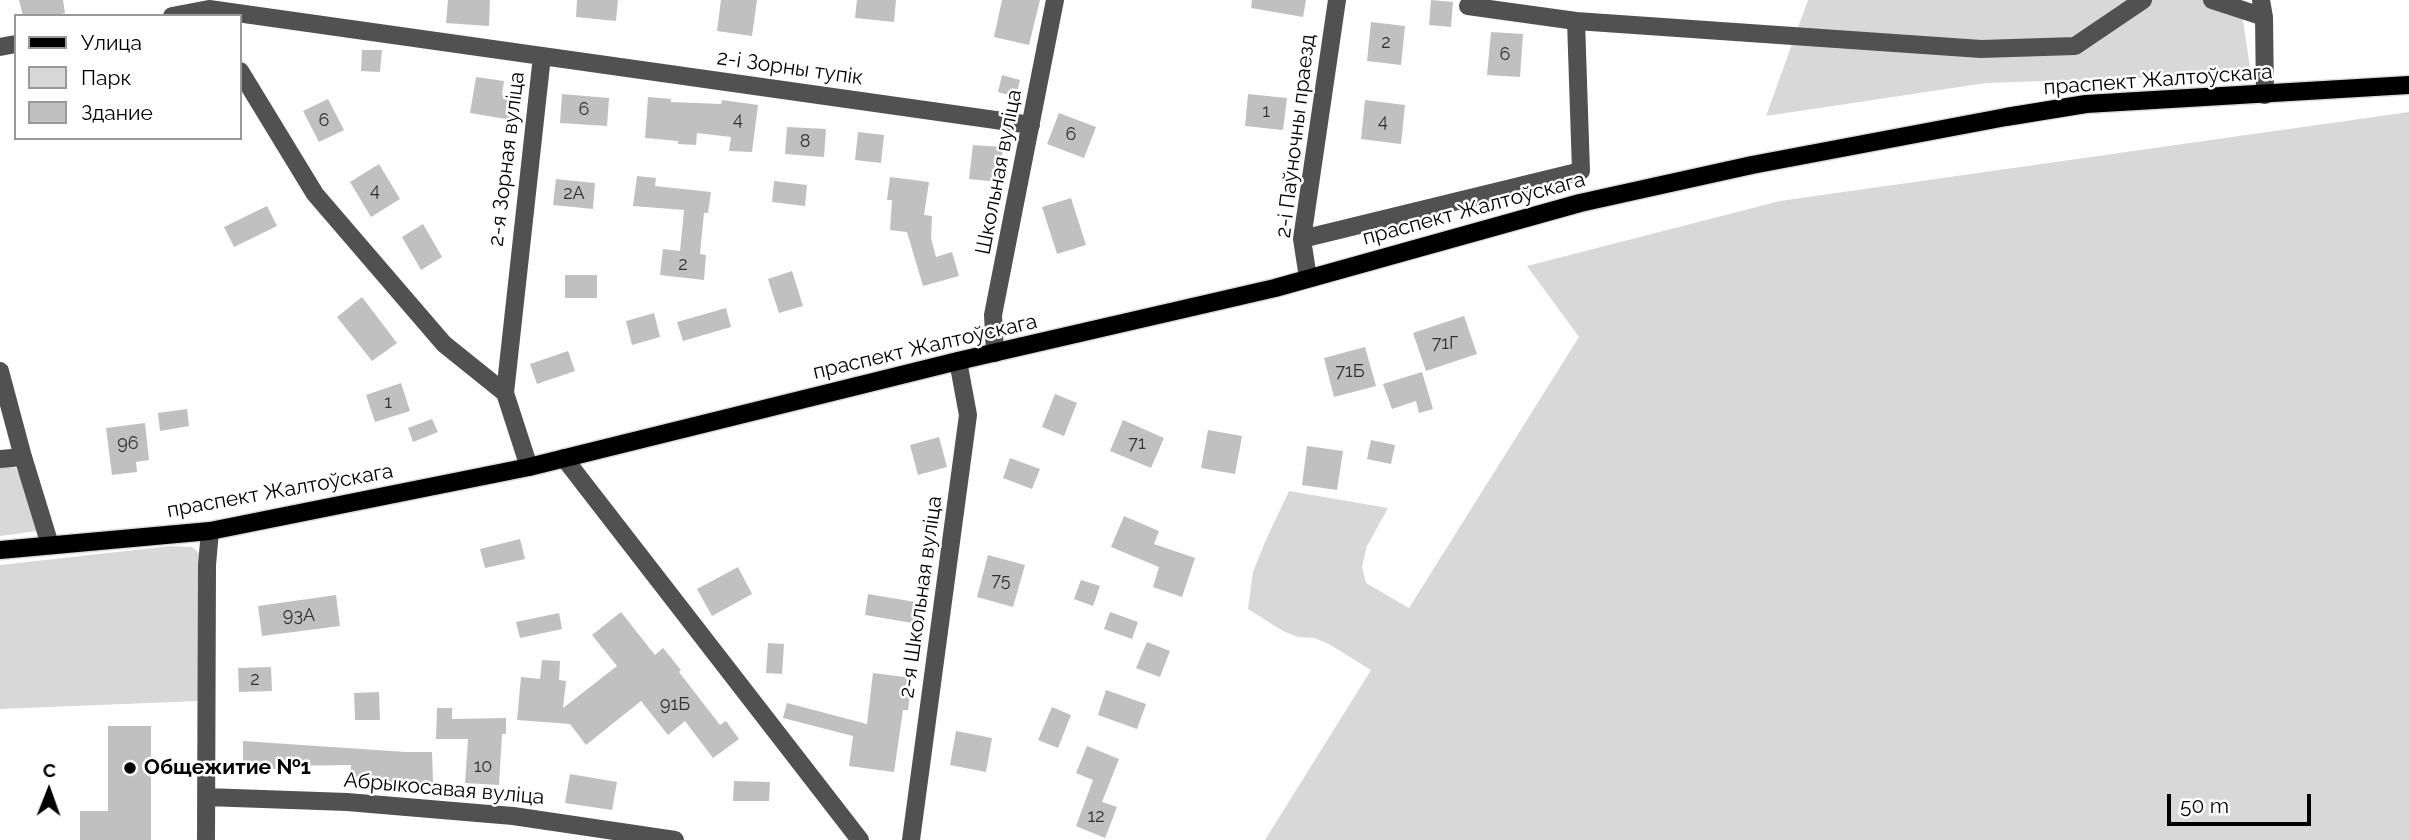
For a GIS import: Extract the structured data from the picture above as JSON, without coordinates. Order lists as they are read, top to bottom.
{
  "streets": {
    "main road": ["праспект Жалтоўскага"],
    "street": [
      "2-і Зорны тупік",
      "2-і Паўночны праезд",
      "2-я Зорная вуліца",
      "Школьная вуліца",
      "2-я Школьная вуліца",
      "Абрыкосавая вуліца"
    ]
  },
  "crossings": [
    ["2-і Зорны тупік", "2-я Зорная вуліца"],
    ["2-і Зорны тупік", "Школьная вуліца"],
    ["праспект Жалтоўскага", "2-і Паўночны праезд"],
    ["праспект Жалтоўскага", "2-я Зорная вуліца"],
    ["праспект Жалтоўскага", "Школьная вуліца"],
    ["праспект Жалтоўскага", "2-я Школьная вуліца"]
  ],
  "places": ["Общежитие №1"],
  "house_numbers": [
    "2",
    "6",
    "6",
    "1",
    "4",
    "6",
    "4",
    "6",
    "8",
    "4",
    "2А",
    "2",
    "71Г",
    "71Б",
    "1",
    "96",
    "71",
    "75",
    "93А",
    "2",
    "91Б",
    "10",
    "12"
  ],
  "legend": ["Улица", "Парк", "Здание"],
  "scale_bar": "50 m",
  "north": "top"
}
